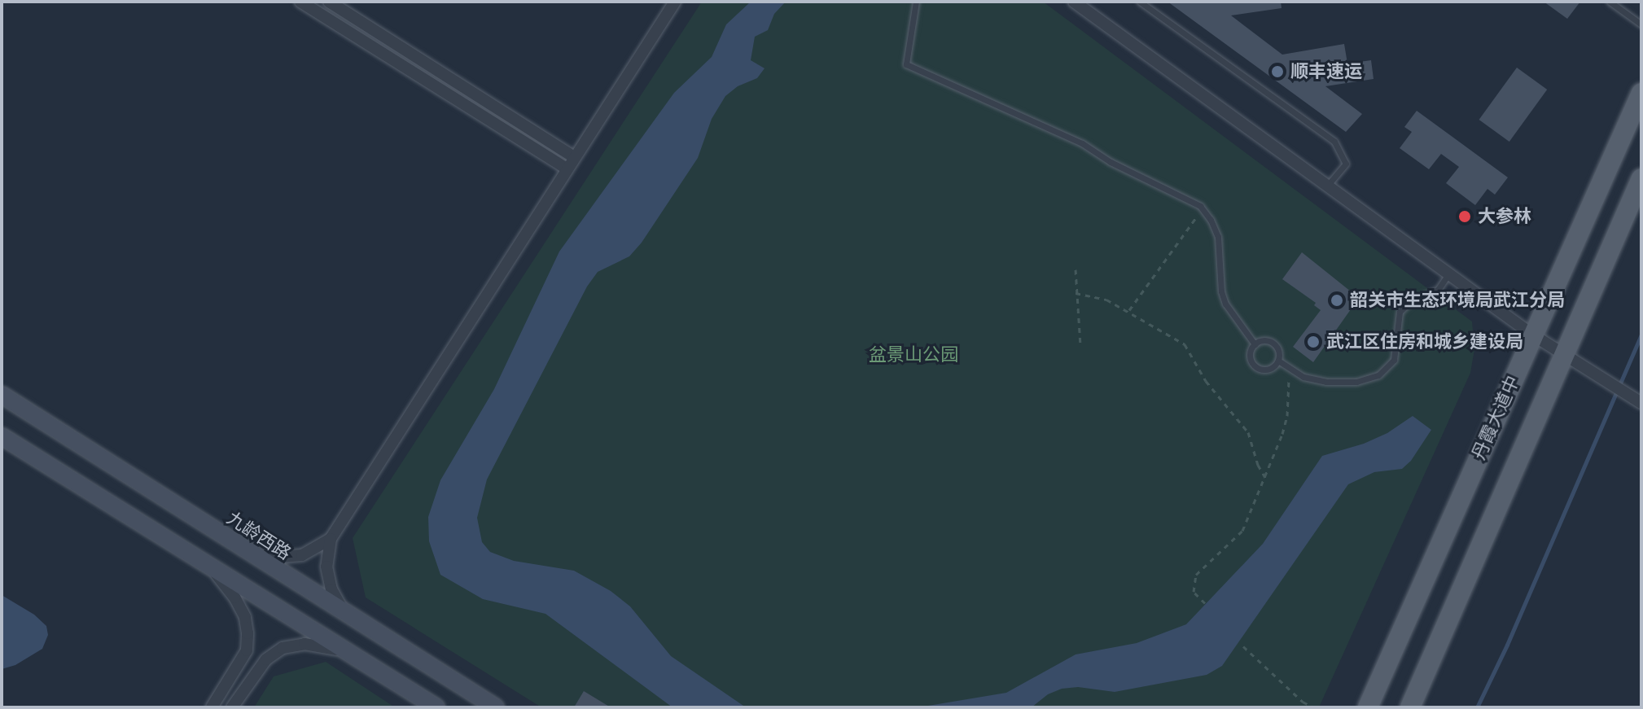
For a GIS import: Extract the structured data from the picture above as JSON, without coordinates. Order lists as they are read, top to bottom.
{
  "streets": {
    "main road": ["丹霞大道中", "九龄西路"]
  },
  "parks": ["盆景山公园"],
  "places": [
    "顺丰速运",
    "大参林",
    "韶关市生态环境局武江分局",
    "武江区住房和城乡建设局"
  ]
}
